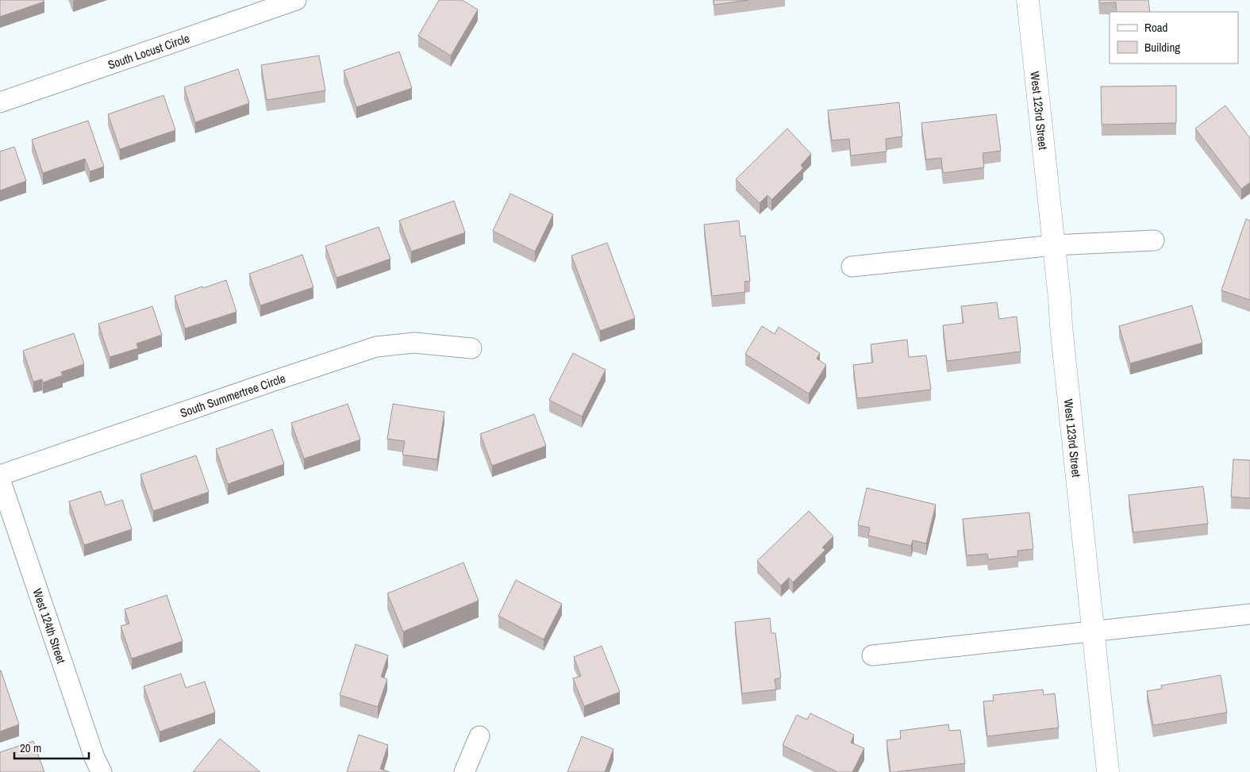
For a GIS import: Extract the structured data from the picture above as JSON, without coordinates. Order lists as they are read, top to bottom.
{
  "streets": {
    "street": [
      "South Locust Circle",
      "West 123rd Street",
      "South Summertree Circle",
      "West 124th Street"
    ]
  },
  "legend": ["Road", "Building"],
  "scale_bar": "20 m"
}
